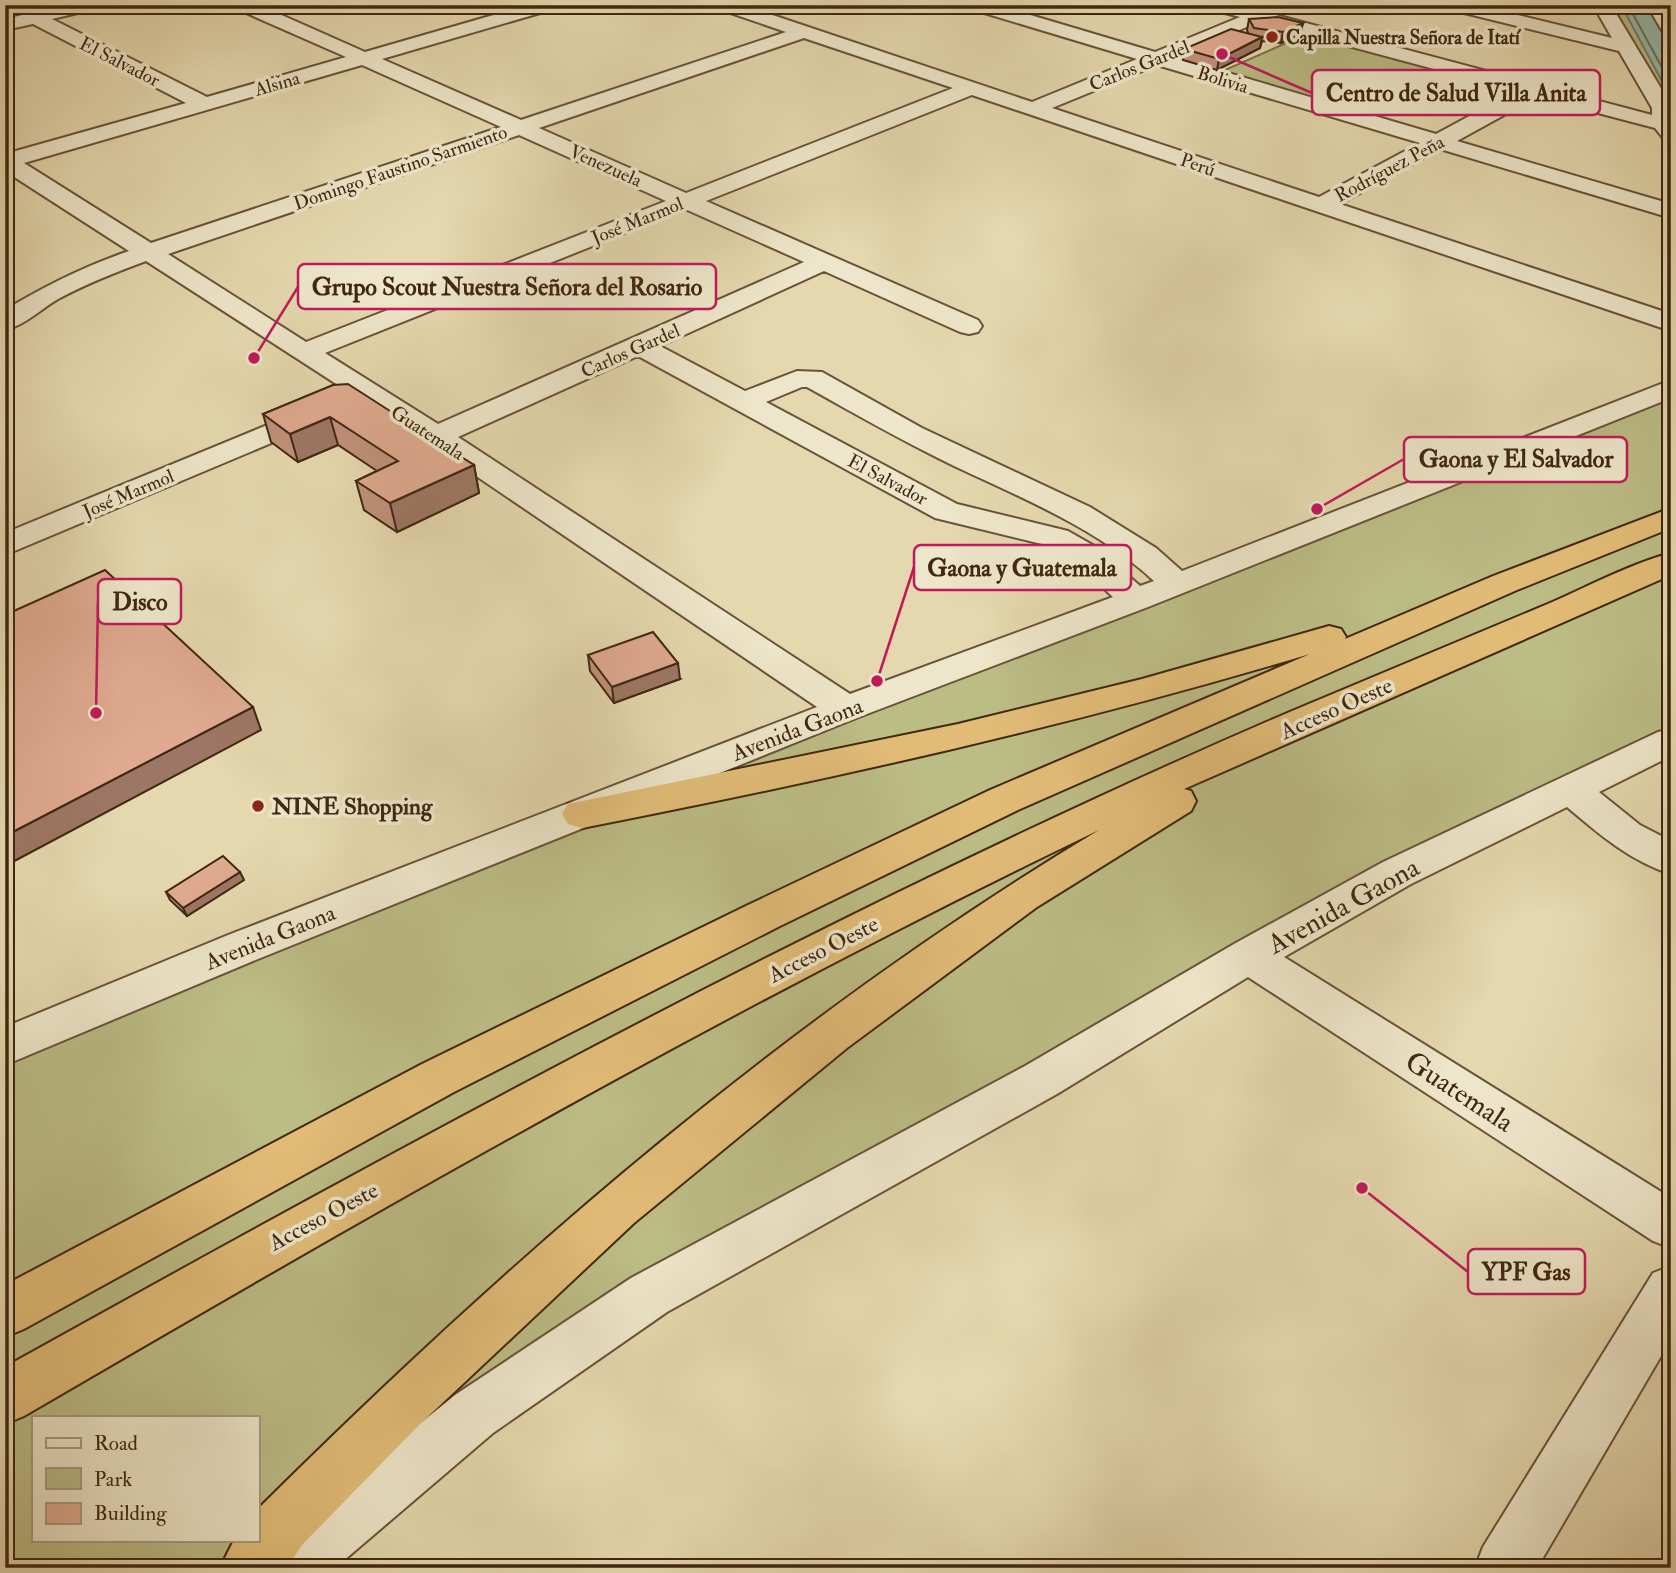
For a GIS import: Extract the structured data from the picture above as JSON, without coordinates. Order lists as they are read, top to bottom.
{
  "streets": {
    "highway": ["Acceso Oeste"],
    "street": [
      "El Salvador",
      "Carlos Gardel",
      "Bolivia",
      "Alsina",
      "Perú",
      "Venezuela",
      "Domingo Faustino Sarmiento",
      "Rodríguez Peña",
      "José Marmol",
      "Guatemala",
      "Avenida Gaona"
    ]
  },
  "crossings": [
    ["El Salvador", "Carlos Gardel"],
    ["El Salvador", "Alsina"],
    ["El Salvador", "Avenida Gaona"],
    ["Carlos Gardel", "Bolivia"],
    ["Carlos Gardel", "Perú"],
    ["Carlos Gardel", "Venezuela"],
    ["Carlos Gardel", "Guatemala"],
    ["Bolivia", "Rodríguez Peña"],
    ["Alsina", "Venezuela"],
    ["Alsina", "Guatemala"],
    ["Perú", "Domingo Faustino Sarmiento"],
    ["Perú", "Rodríguez Peña"],
    ["Perú", "José Marmol"],
    ["Venezuela", "Domingo Faustino Sarmiento"],
    ["Venezuela", "José Marmol"],
    ["Domingo Faustino Sarmiento", "Guatemala"],
    ["José Marmol", "Guatemala"],
    ["Guatemala", "Avenida Gaona"]
  ],
  "places": [
    "Capilla Nuestra Señora de Itatí",
    "Centro de Salud Villa Anita",
    "Grupo Scout Nuestra Señora del Rosario",
    "Gaona y El Salvador",
    "Gaona y Guatemala",
    "Disco",
    "NINE Shopping",
    "YPF Gas"
  ],
  "legend": ["Road", "Park", "Building"]
}
